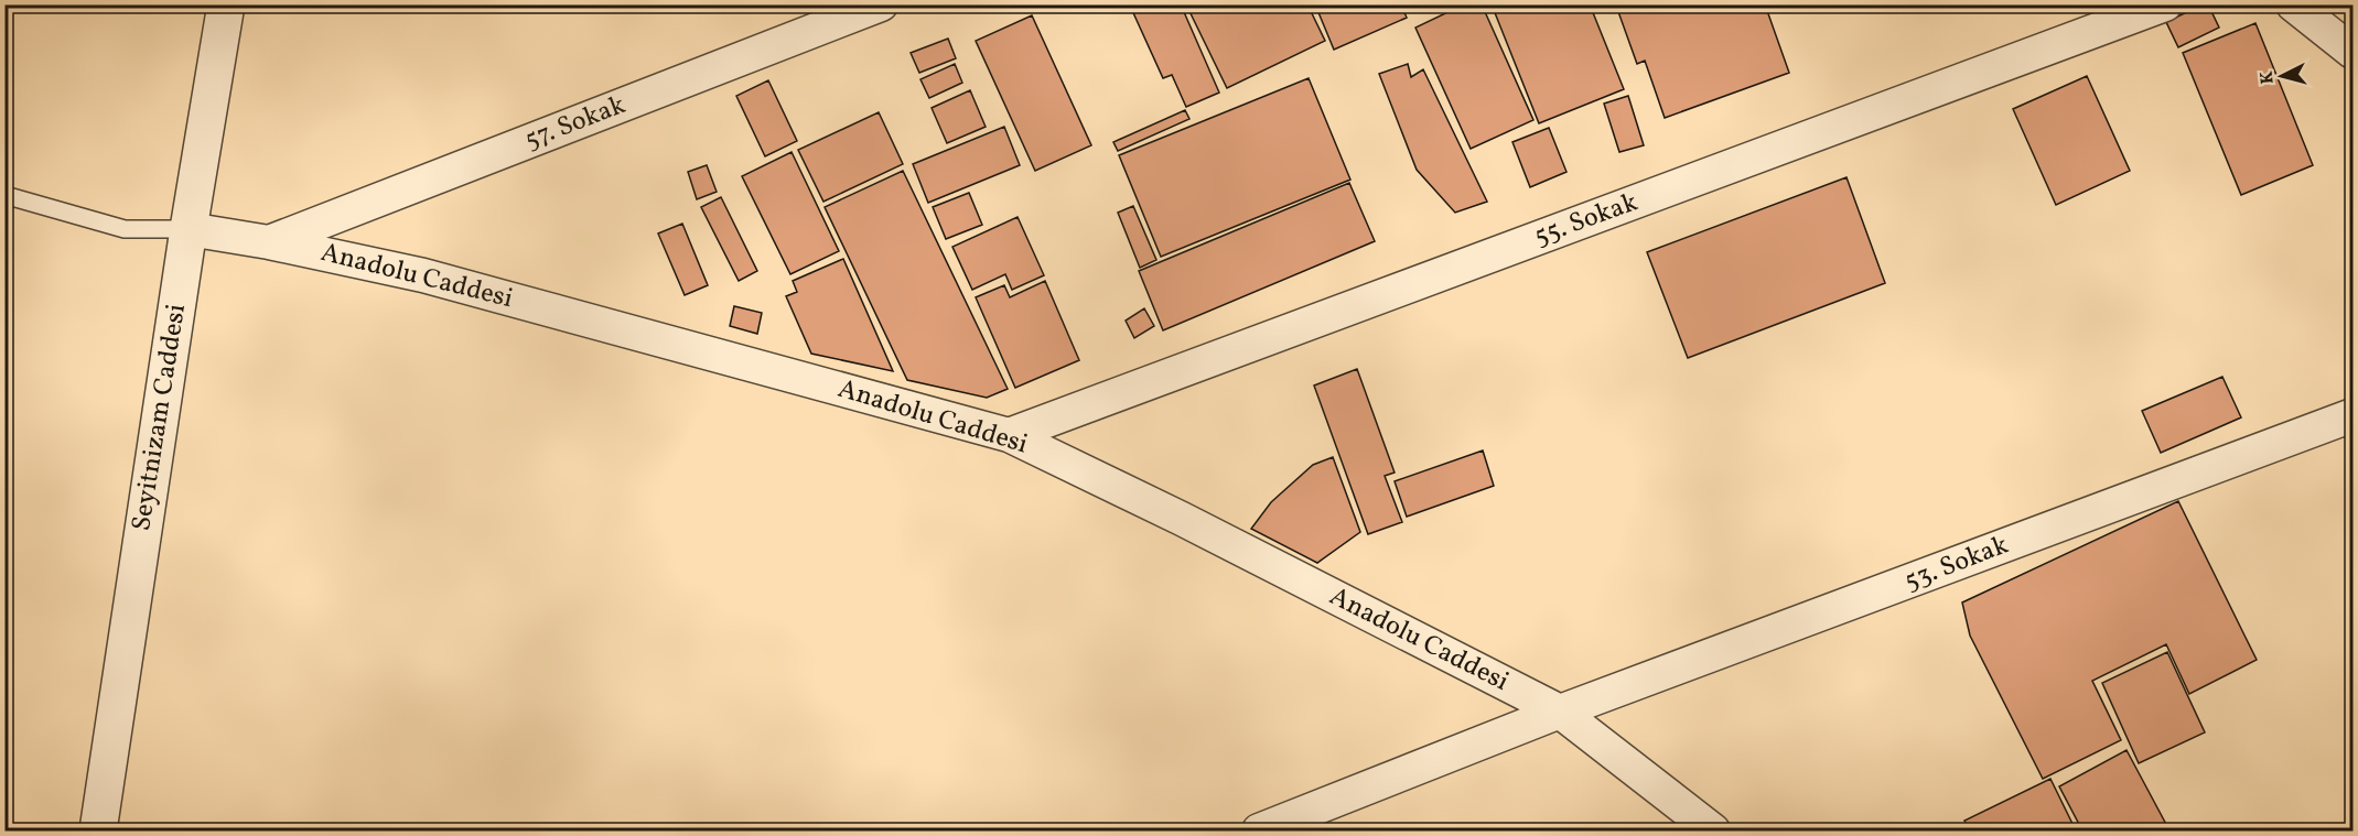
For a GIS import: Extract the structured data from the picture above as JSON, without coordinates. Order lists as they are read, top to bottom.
{
  "streets": {
    "street": [
      "57. Sokak",
      "55. Sokak",
      "Anadolu Caddesi",
      "Seyitnizam Caddesi",
      "53. Sokak"
    ]
  },
  "crossings": [
    ["57. Sokak", "Anadolu Caddesi"],
    ["55. Sokak", "Anadolu Caddesi"],
    ["Anadolu Caddesi", "Seyitnizam Caddesi"],
    ["Anadolu Caddesi", "53. Sokak"]
  ],
  "north": "left"
}
